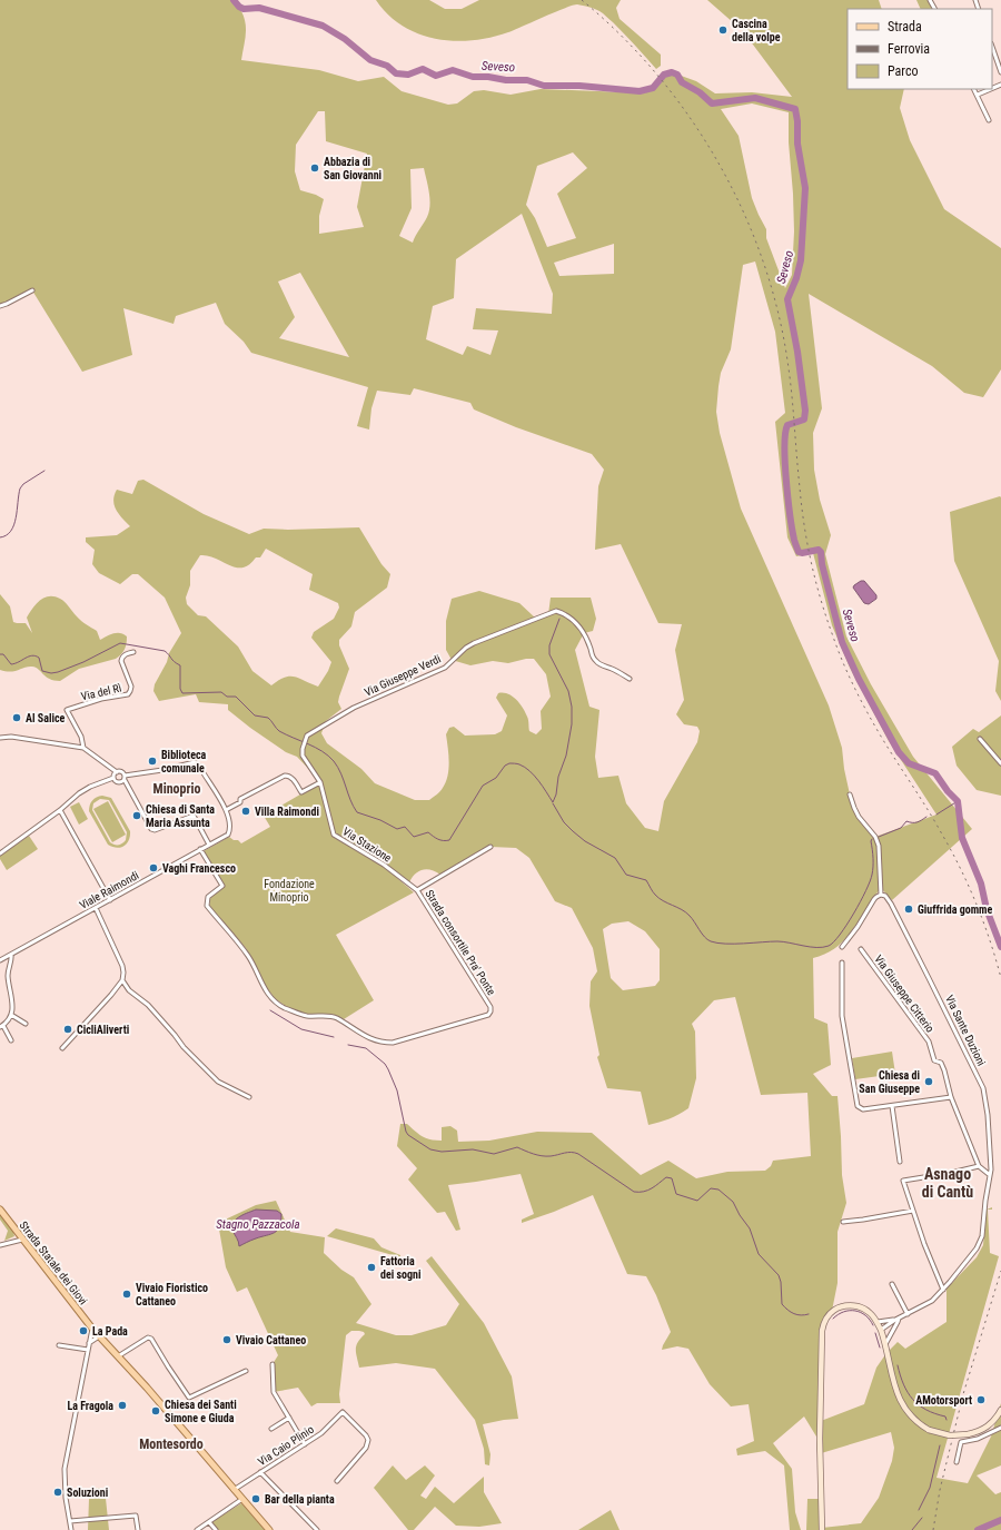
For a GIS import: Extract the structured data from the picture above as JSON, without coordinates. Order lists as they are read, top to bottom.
{
  "streets": {
    "main road": ["Strada Statale dei Giovi"],
    "street": [
      "Via Giuseppe Verdi",
      "Via del Rì",
      "Via Stazione",
      "Viale Raimondi",
      "Strada consortile Pra' Ponte",
      "Via Giuseppe Citterio",
      "Via Sante Duzioni",
      "Via Caio Plinio"
    ]
  },
  "crossings": [
    ["Via Giuseppe Verdi", "Via Stazione"],
    ["Via Stazione", "Strada consortile Pra' Ponte"],
    ["Viale Raimondi", "Strada consortile Pra' Ponte"],
    ["Strada Statale dei Giovi", "Via Caio Plinio"]
  ],
  "districts": ["Minoprio", "Asnago di Cantù", "Montesordo"],
  "water": ["Seveso", "Stagno Pazzacola"],
  "parks": ["Fondazione Minoprio"],
  "places": [
    "Cascina della volpe",
    "Abbazia di San Giovanni",
    "Al Salice",
    "Biblioteca comunale",
    "Villa Raimondi",
    "Chiesa di Santa Maria Assunta",
    "Vaghi Francesco",
    "Giuffrida gomme",
    "CicliAliverti",
    "Chiesa di San Giuseppe",
    "Fattoria dei sogni",
    "Vivaio Fioristico Cattaneo",
    "La Pada",
    "Vivaio Cattaneo",
    "AMotorsport",
    "La Fragola",
    "Chiesa dei Santi Simone e Giuda",
    "Soluzioni",
    "Bar della pianta"
  ],
  "legend": ["Strada", "Ferrovia", "Parco"]
}
